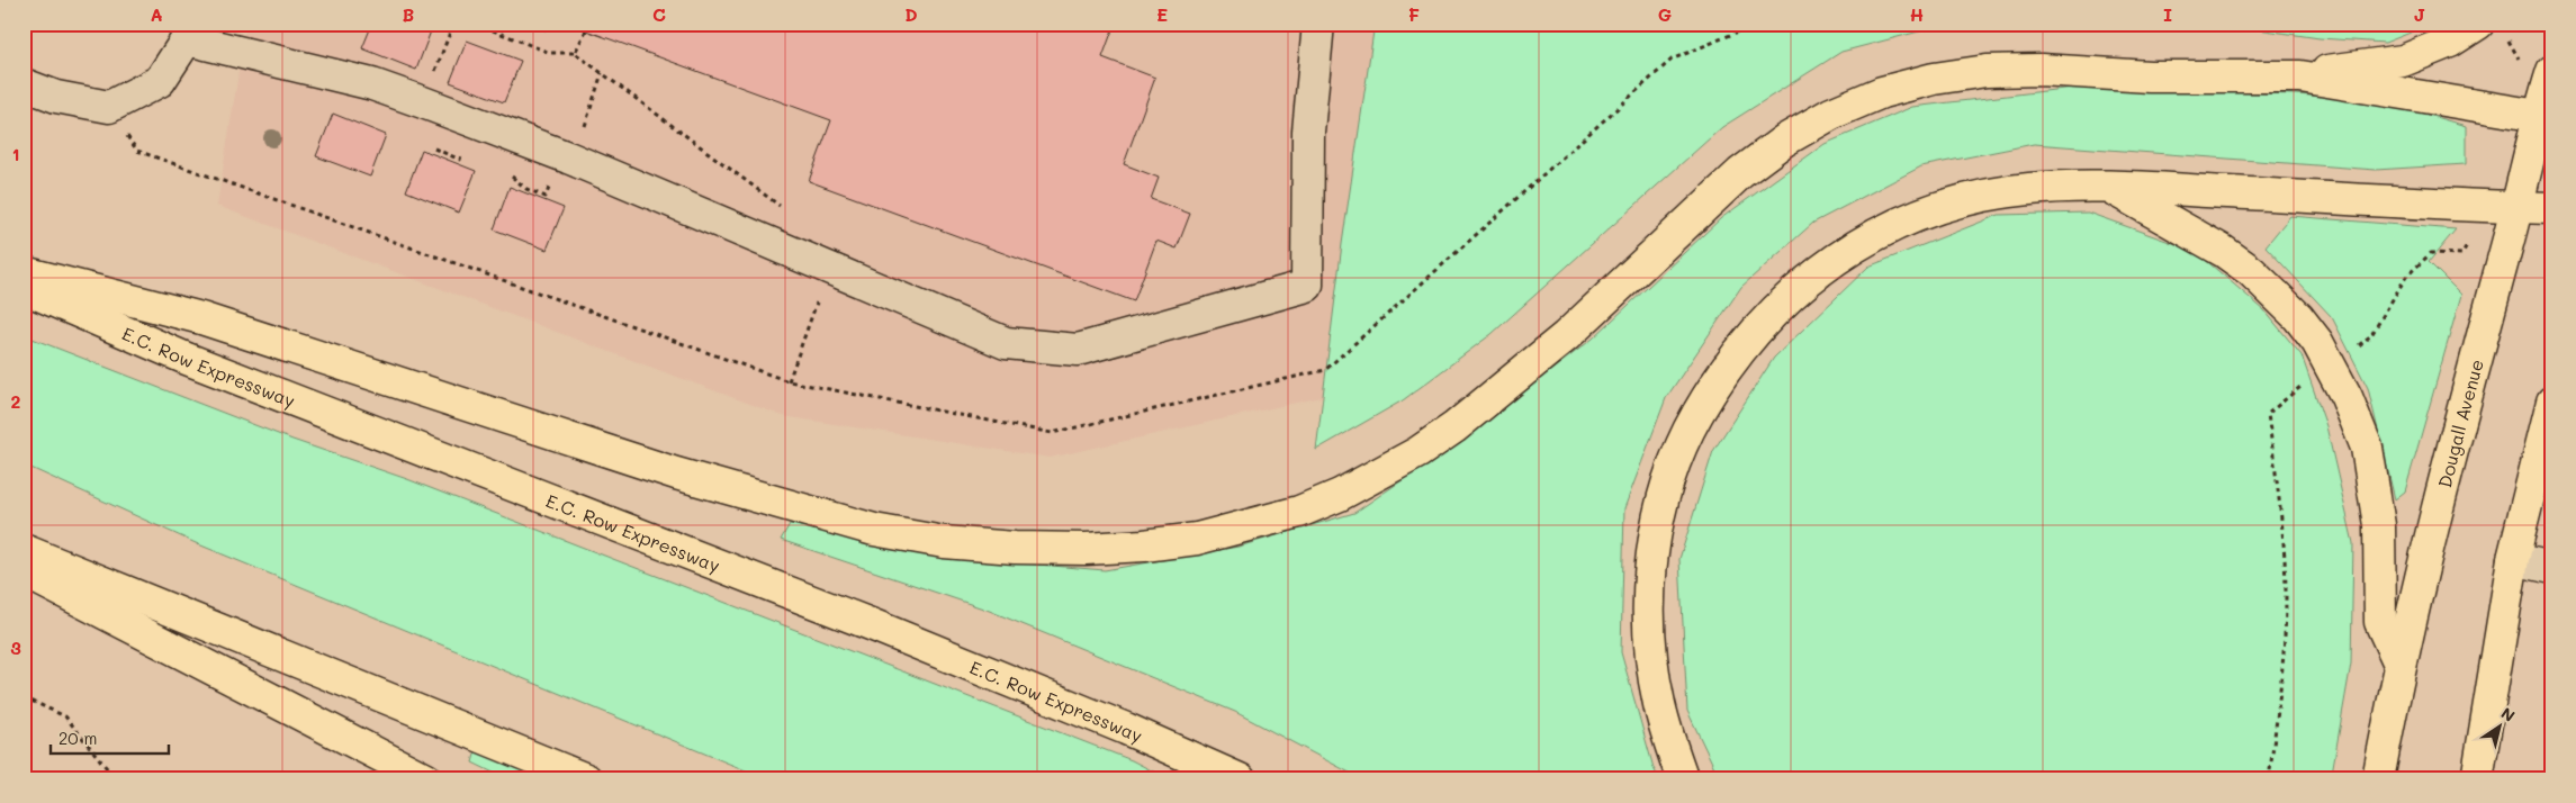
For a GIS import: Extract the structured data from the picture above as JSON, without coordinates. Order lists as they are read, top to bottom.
{
  "streets": {
    "main road": ["E.C. Row Expressway", "Dougall Avenue"]
  },
  "scale_bar": "20 m",
  "north": "top right",
  "grid": {
    "columns": [
      "A",
      "B",
      "C",
      "D",
      "E",
      "F",
      "G",
      "H",
      "I",
      "J"
    ],
    "rows": ["1", "2", "3"]
  }
}
